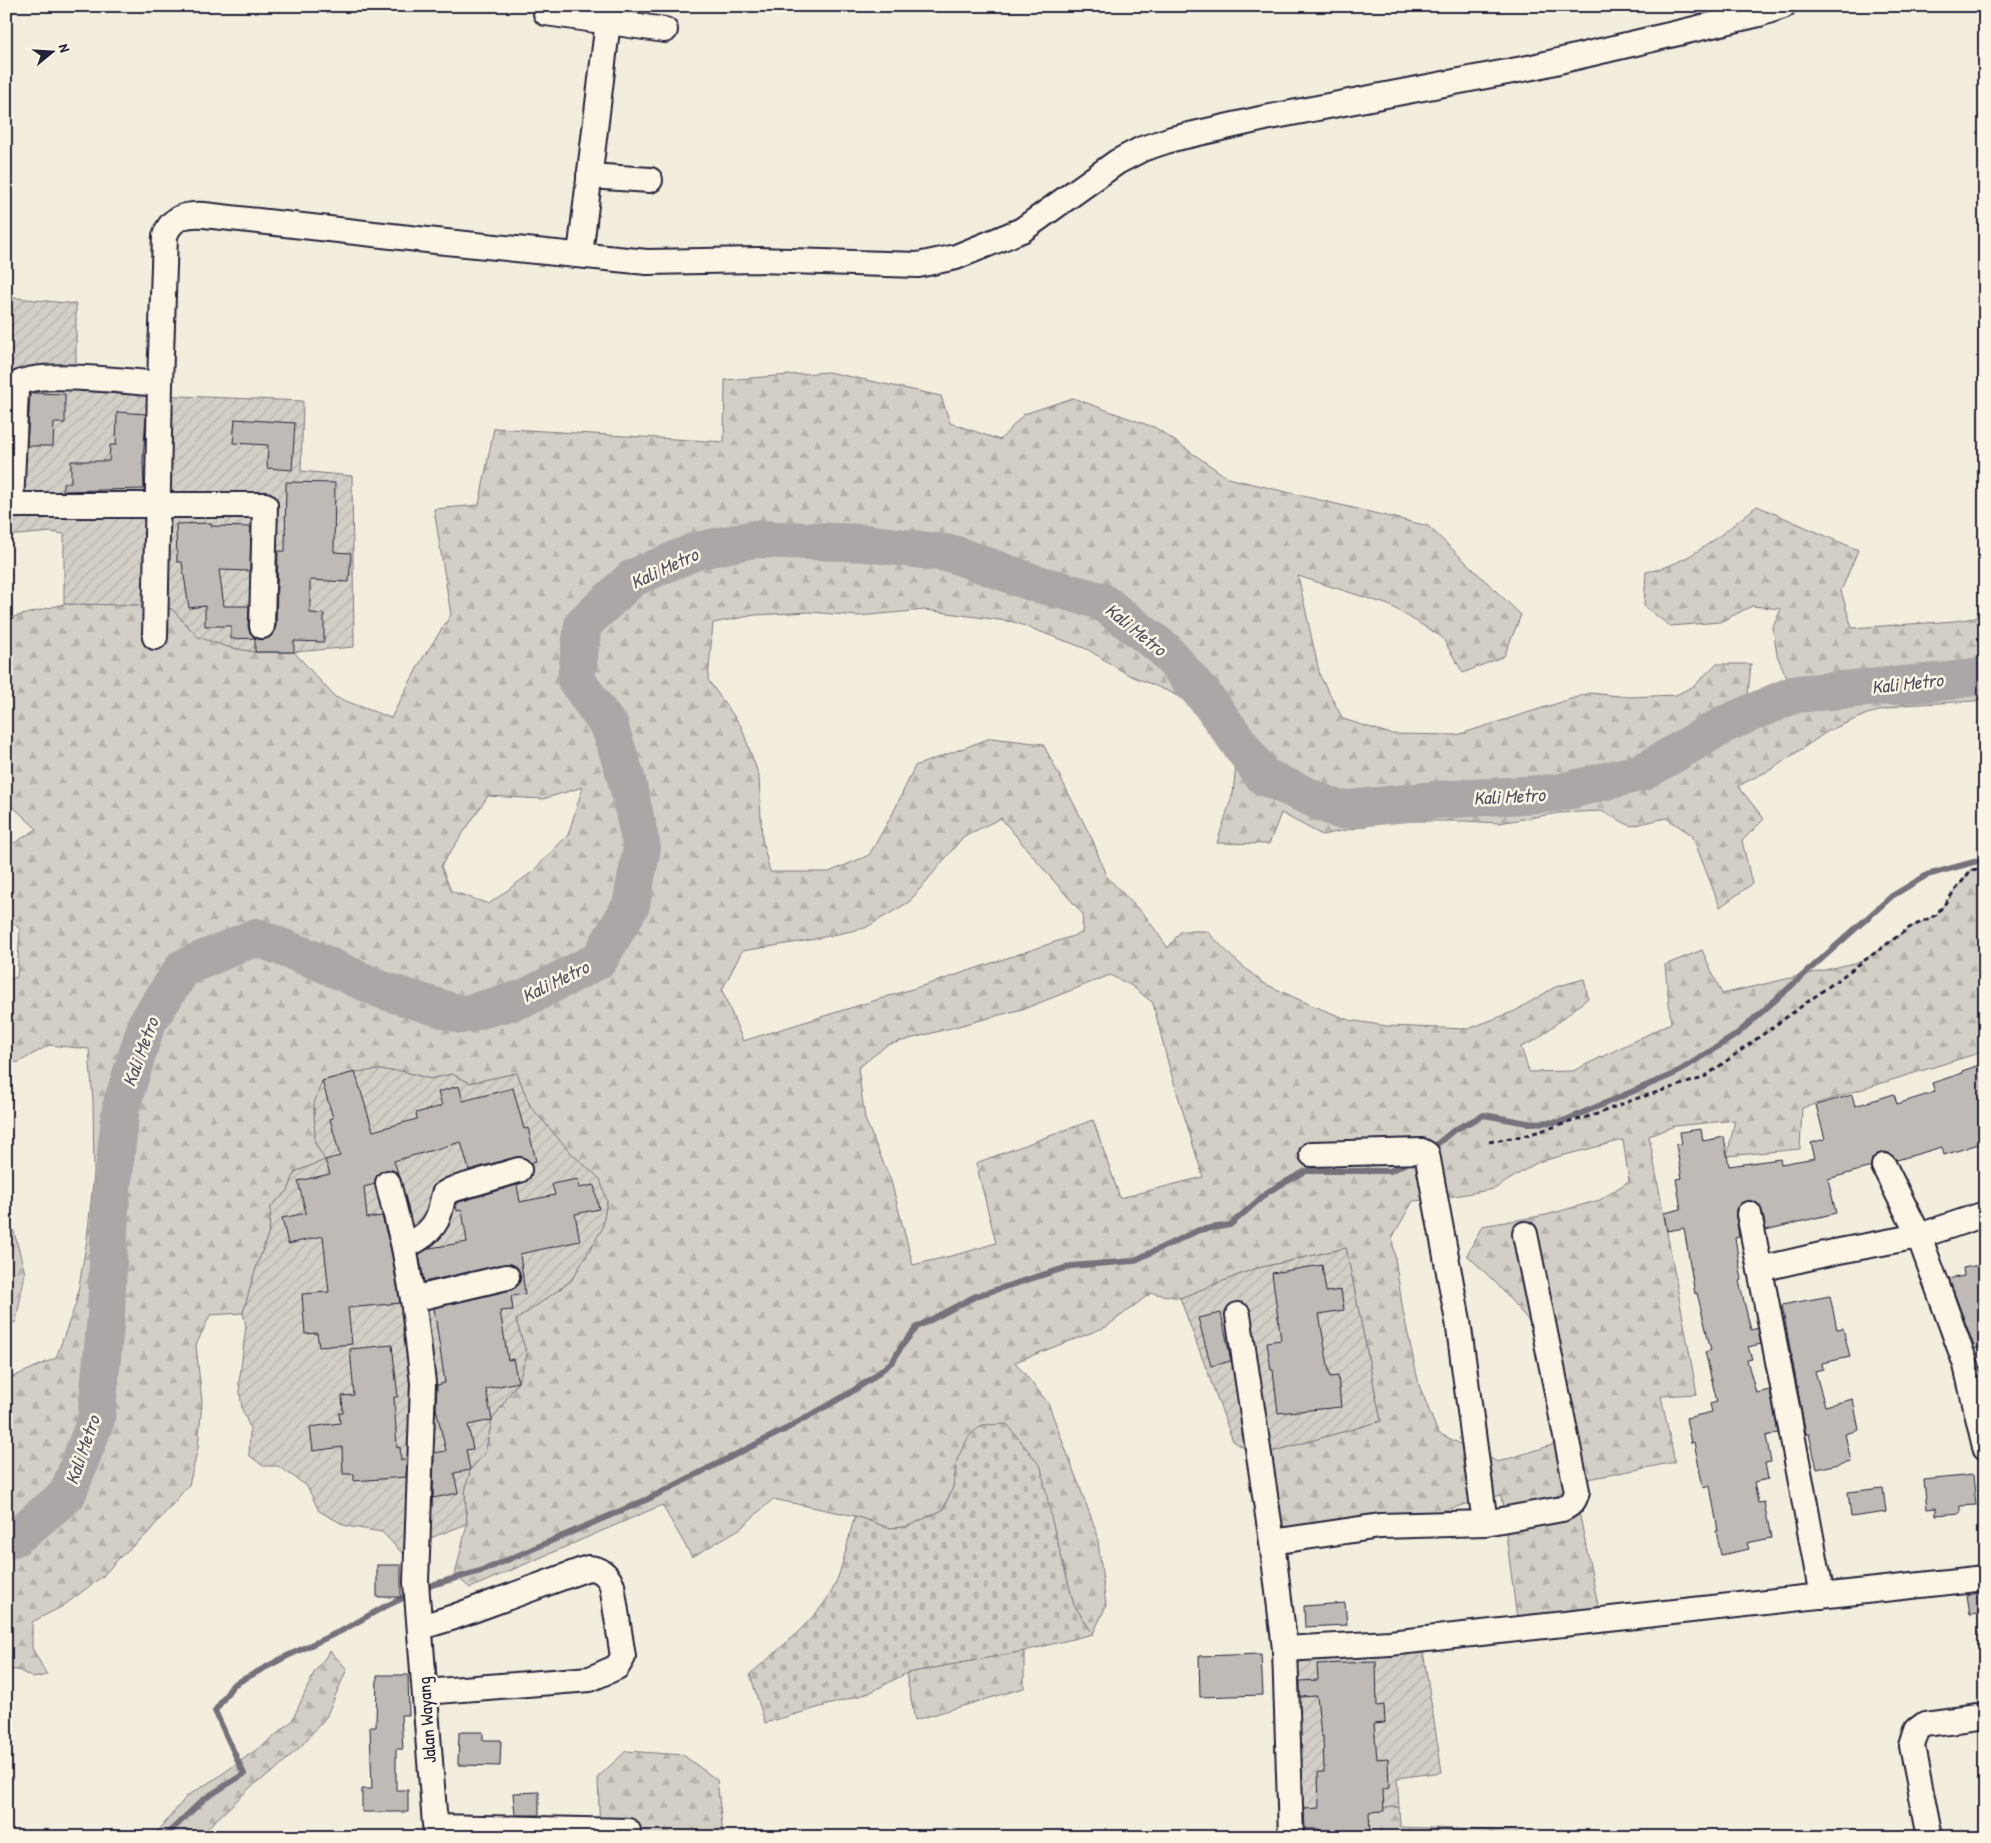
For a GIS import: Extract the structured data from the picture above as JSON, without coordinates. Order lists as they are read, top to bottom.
{
  "streets": {
    "street": ["Jalan Wayang"]
  },
  "water": ["Kali Metro"],
  "north": "right"
}
